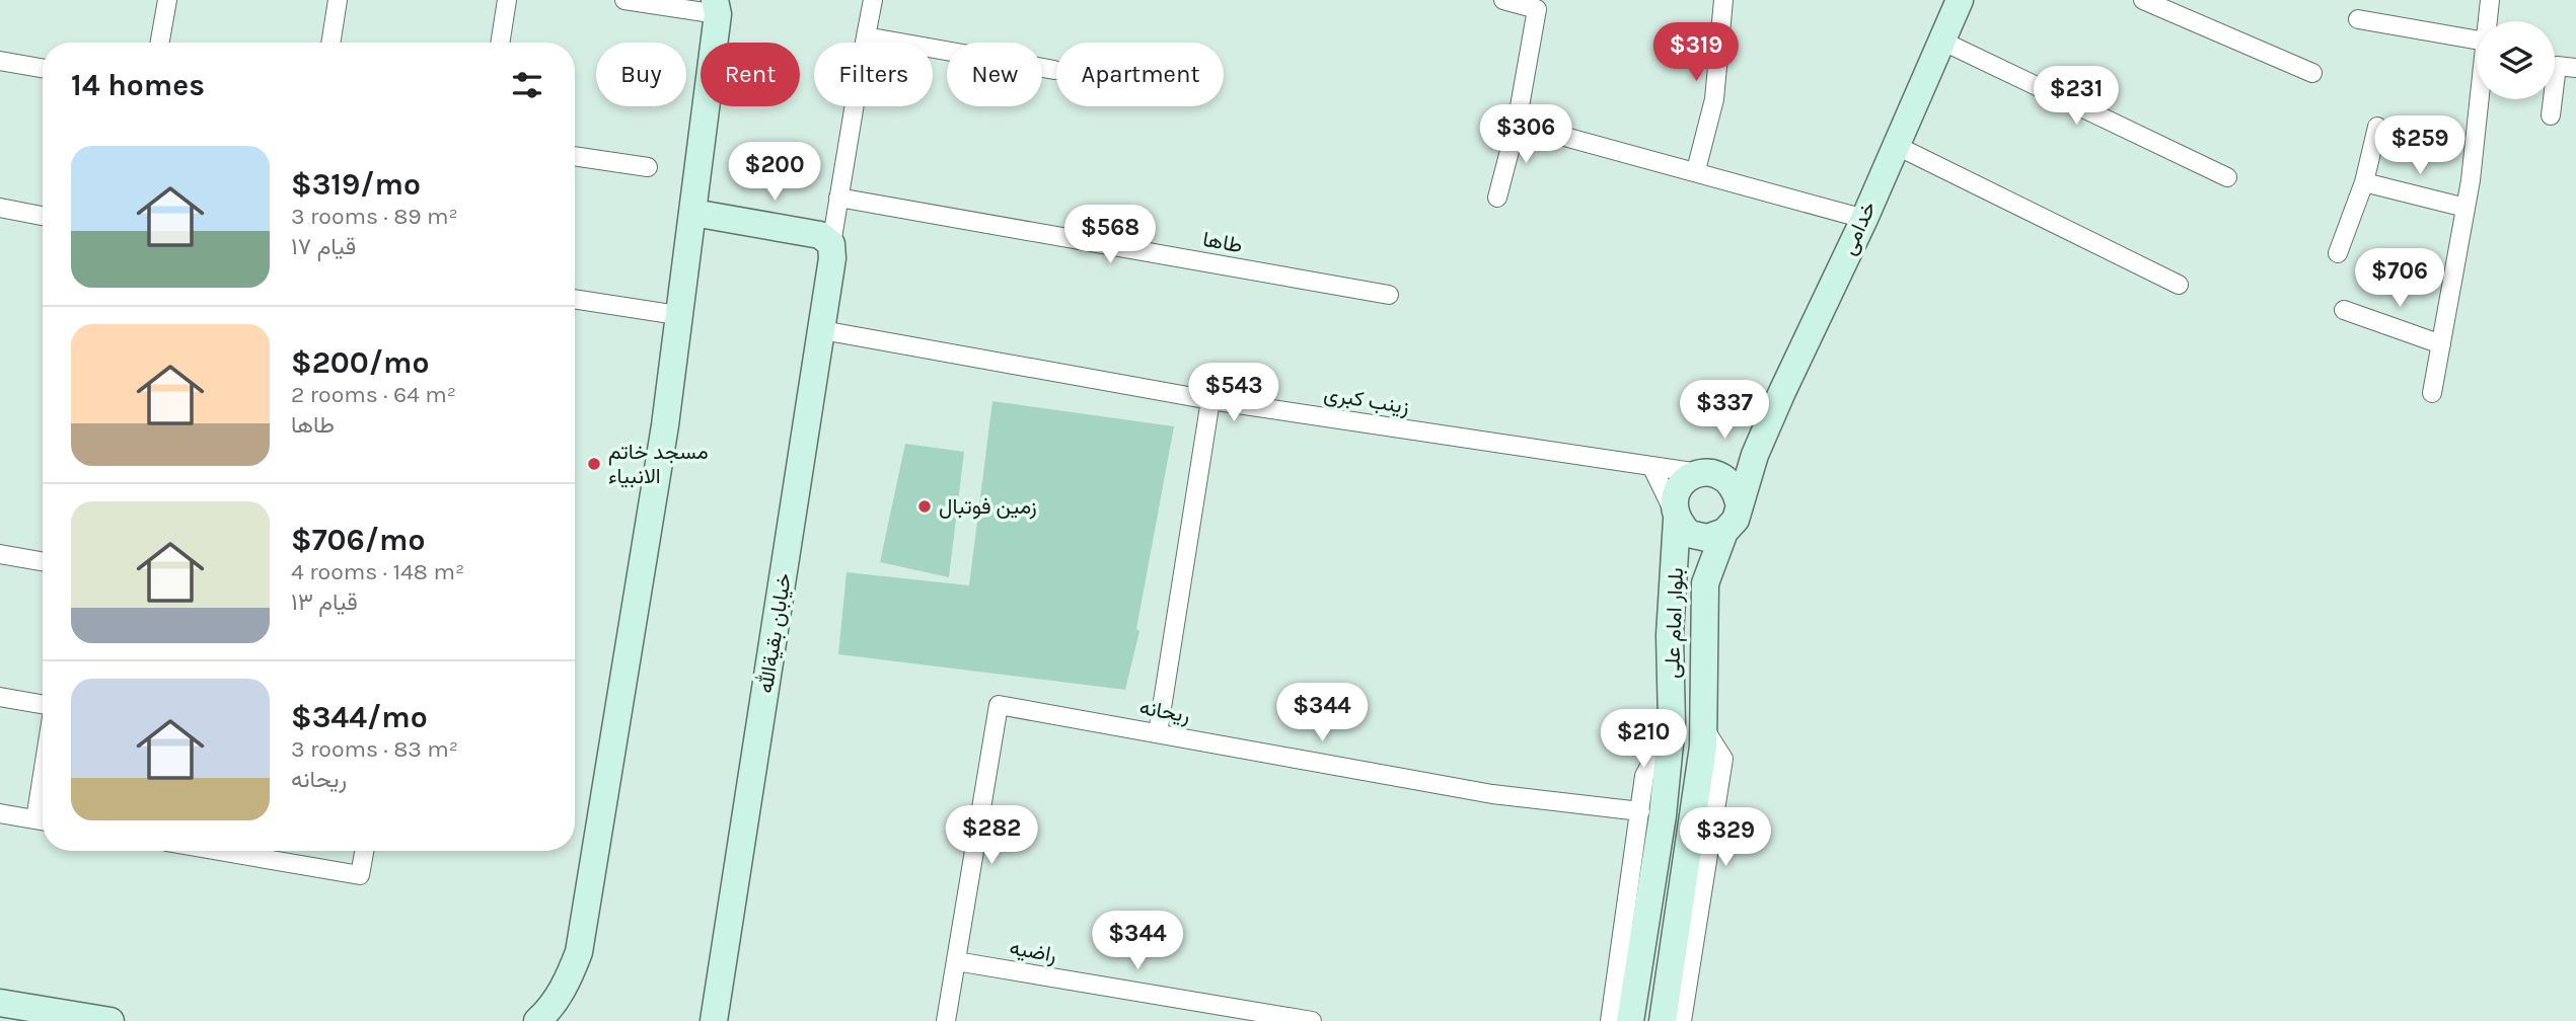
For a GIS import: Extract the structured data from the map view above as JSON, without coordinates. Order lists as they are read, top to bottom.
{
  "streets": {
    "street": [
      "خدامی",
      "طاها",
      "زینب کبری",
      "بلوار امام علی",
      "خیابان بقیةالله",
      "ریحانه",
      "راضیه"
    ]
  },
  "crossings": [
    ["خدامی", "زینب کبری"],
    ["خدامی", "بلوار امام علی"],
    ["زینب کبری", "بلوار امام علی"],
    ["زینب کبری", "خیابان بقیةالله"],
    ["ریحانه", "راضیه"]
  ],
  "places": ["مسجد خاتم الانبیاء", "زمین فوتبال"],
  "page": {
    "price": [
      "$319",
      "$231",
      "$306",
      "$259",
      "$200",
      "$568",
      "$706",
      "$543",
      "$337",
      "$344",
      "$210",
      "$282",
      "$329",
      "$344"
    ],
    "chip": [
      "Buy",
      "Rent",
      "Filters",
      "New",
      "Apartment"
    ],
    "heading": "14 homes",
    "list": [
      {
        "name": "$319/mo",
        "note": "3 rooms · 89 m² · قیام ۱۷"
      },
      {
        "name": "$200/mo",
        "note": "2 rooms · 64 m² · طاها"
      },
      {
        "name": "$706/mo",
        "note": "4 rooms · 148 m² · قیام ۱۳"
      },
      {
        "name": "$344/mo",
        "note": "3 rooms · 83 m² · ریحانه"
      }
    ]
  }
}
